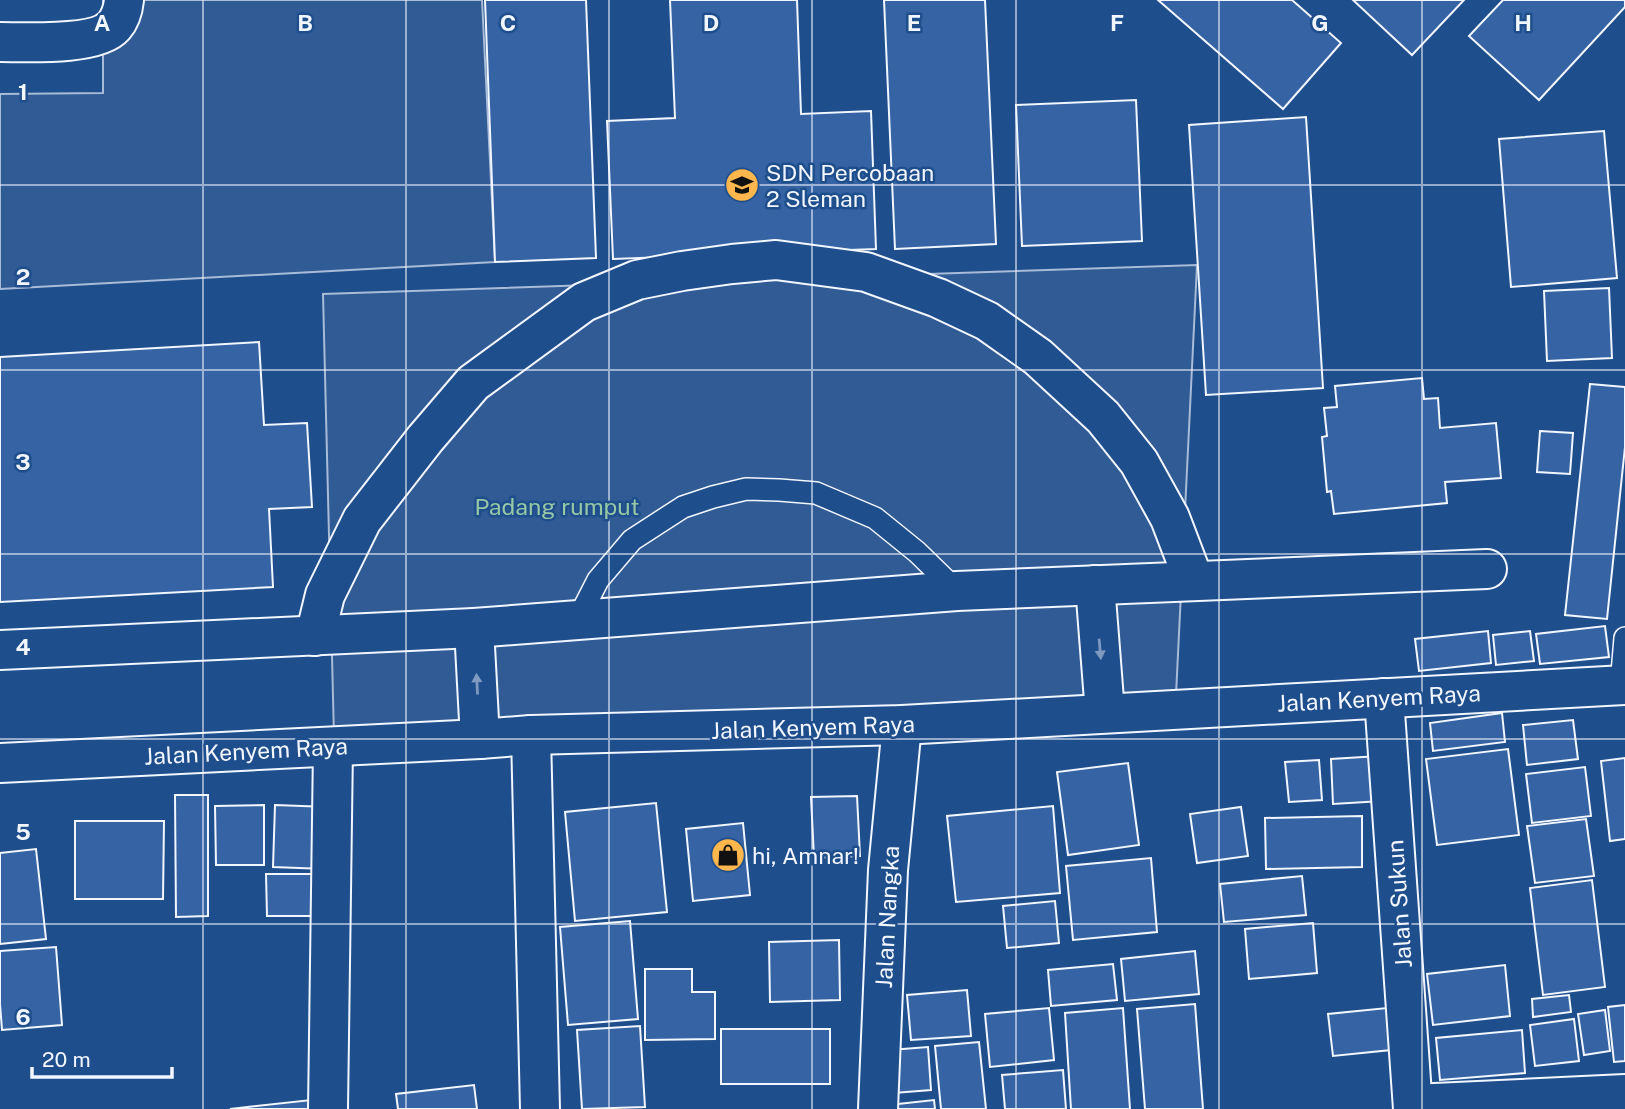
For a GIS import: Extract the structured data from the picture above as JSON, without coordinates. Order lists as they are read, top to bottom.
{
  "streets": {
    "street": ["Jalan Kenyem Raya", "Jalan Sukun", "Jalan Nangka"]
  },
  "crossings": [
    ["Jalan Kenyem Raya", "Jalan Sukun"],
    ["Jalan Kenyem Raya", "Jalan Nangka"]
  ],
  "parks": ["Padang rumput"],
  "places": {
    "school or university": ["SDN Percobaan 2 Sleman"],
    "shop": ["hi, Amnar!"]
  },
  "scale_bar": "20 m",
  "grid": {
    "columns": [
      "A",
      "B",
      "C",
      "D",
      "E",
      "F",
      "G",
      "H"
    ],
    "rows": [
      "1",
      "2",
      "3",
      "4",
      "5",
      "6"
    ]
  }
}
